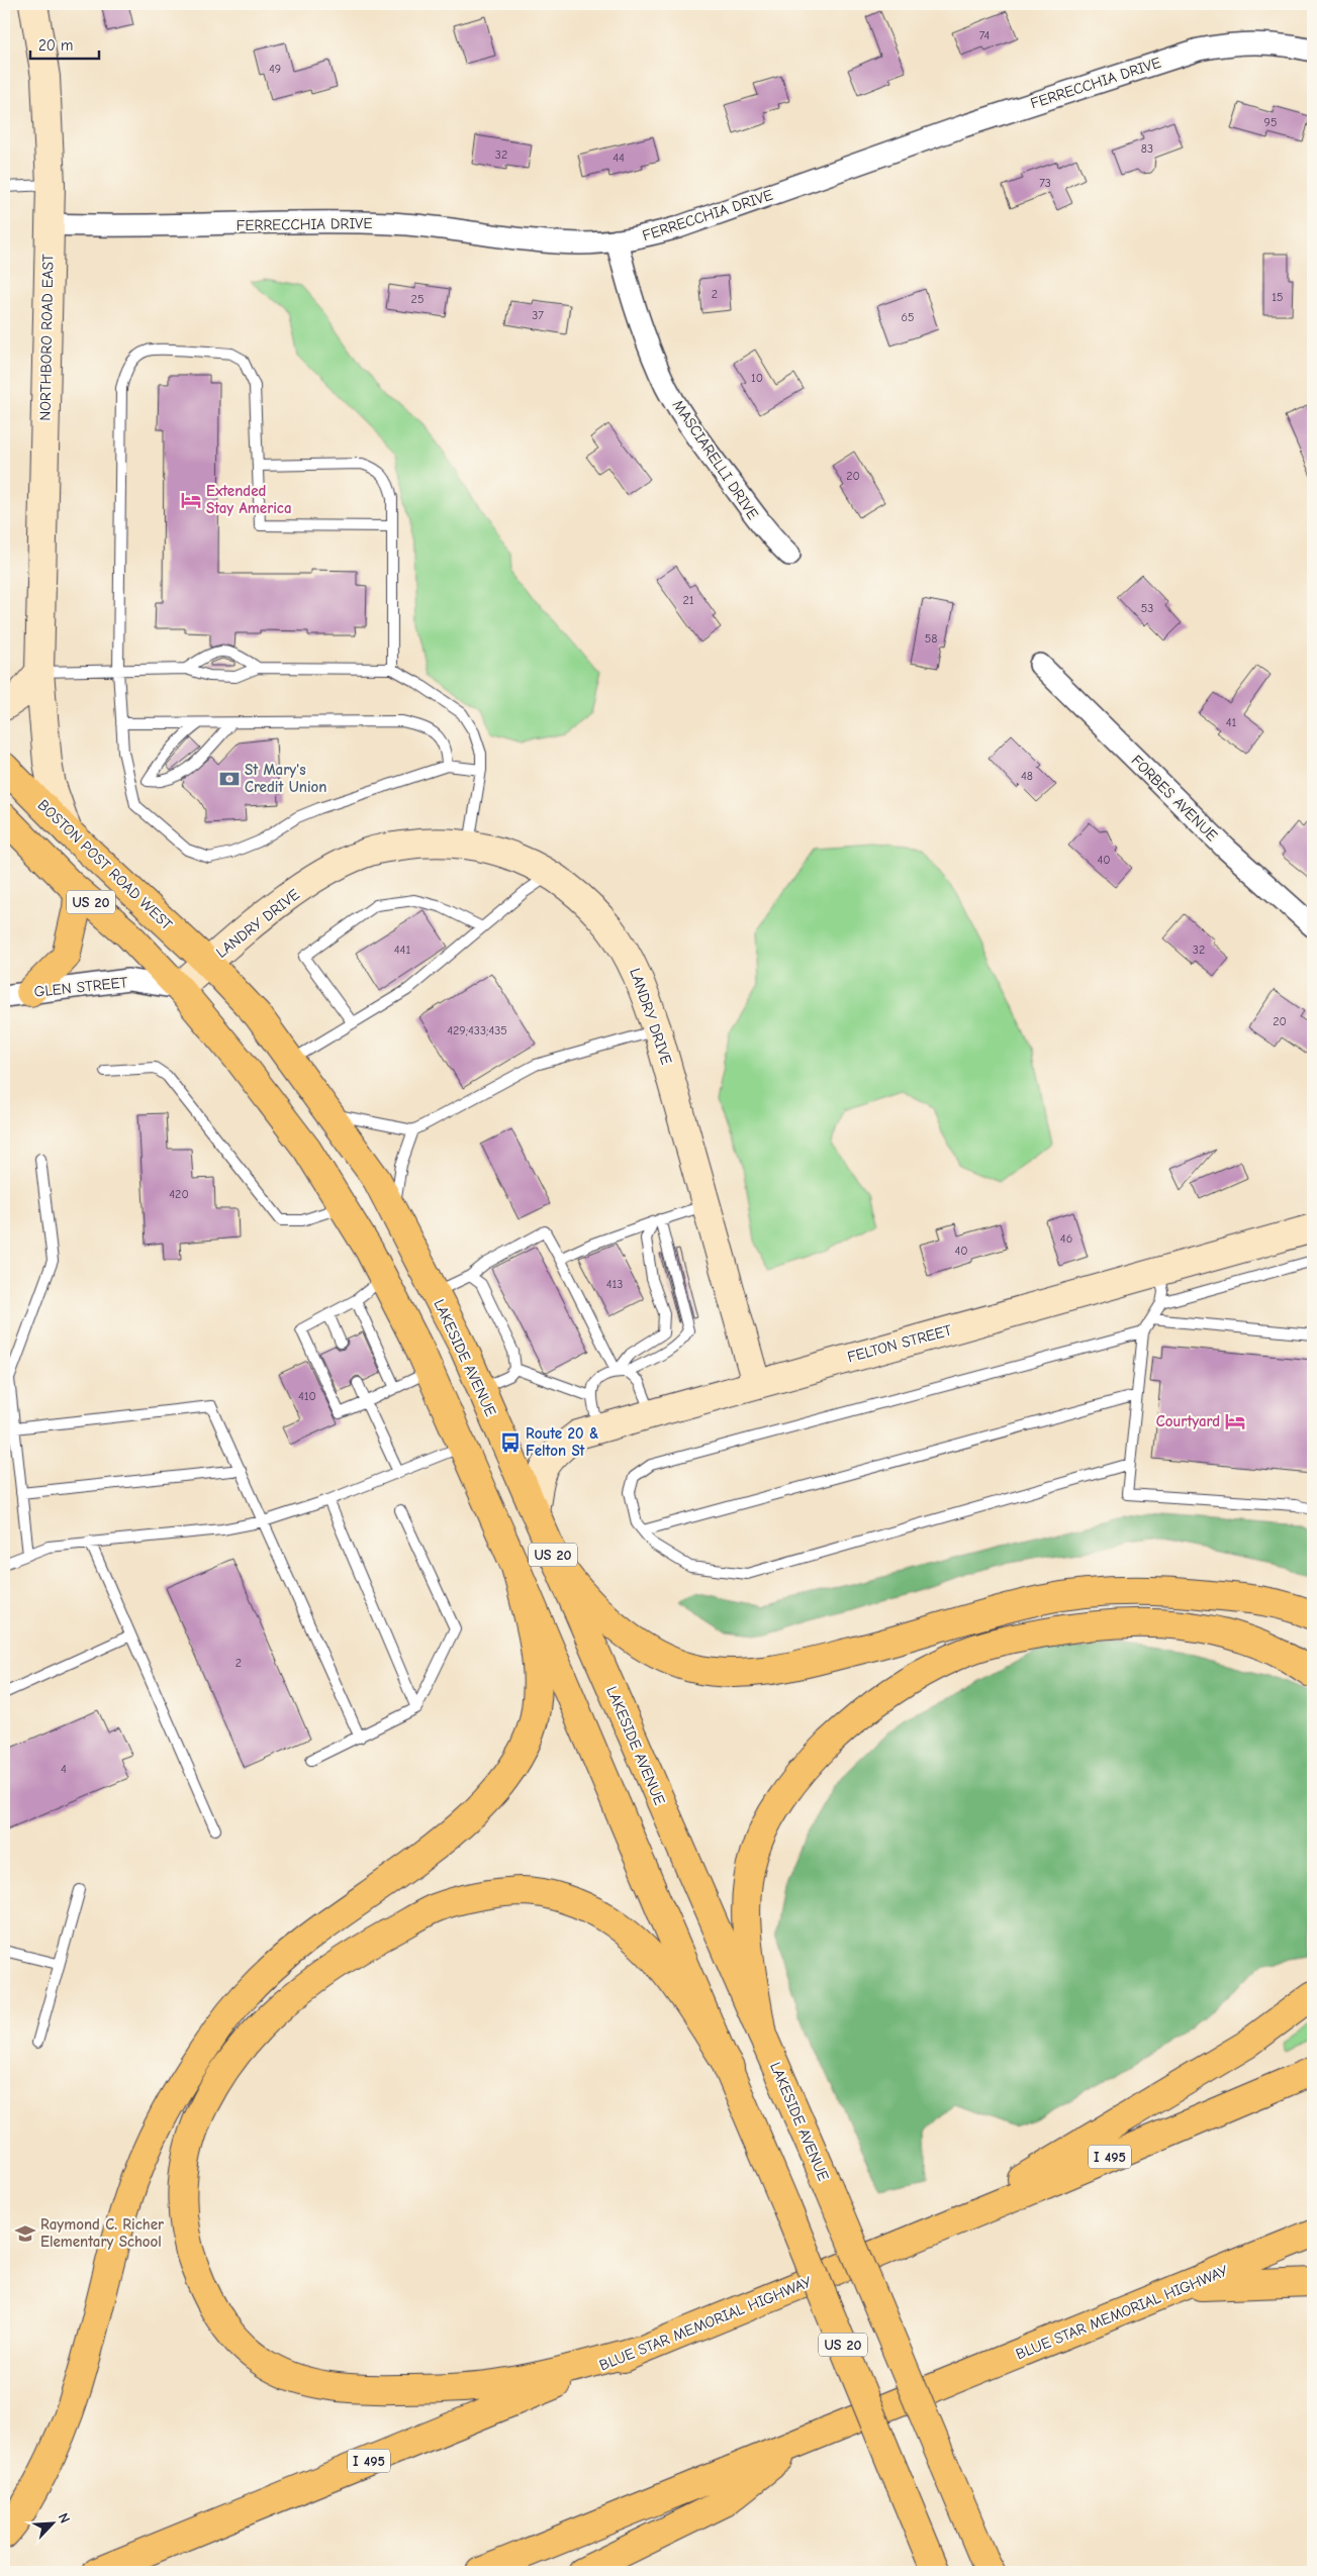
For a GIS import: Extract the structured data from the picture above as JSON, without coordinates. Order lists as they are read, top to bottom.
{
  "streets": {
    "main road": [
      "BOSTON POST ROAD WEST",
      "US 20",
      "LAKESIDE AVENUE",
      "I 495",
      "BLUE STAR MEMORIAL HIGHWAY"
    ],
    "street": [
      "FERRECCHIA DRIVE",
      "NORTHBORO ROAD EAST",
      "MASCIARELLI DRIVE",
      "FORBES AVENUE",
      "LANDRY DRIVE",
      "GLEN STREET",
      "FELTON STREET"
    ]
  },
  "crossings": [
    ["FERRECCHIA DRIVE", "NORTHBORO ROAD EAST"],
    ["FERRECCHIA DRIVE", "MASCIARELLI DRIVE"],
    ["NORTHBORO ROAD EAST", "BOSTON POST ROAD WEST"],
    ["BOSTON POST ROAD WEST", "LANDRY DRIVE"],
    ["BOSTON POST ROAD WEST", "LAKESIDE AVENUE"],
    ["US 20", "GLEN STREET"],
    ["LANDRY DRIVE", "FELTON STREET"],
    ["LANDRY DRIVE", "LAKESIDE AVENUE"],
    ["FELTON STREET", "LAKESIDE AVENUE"]
  ],
  "places": {
    "hotel": ["Extended Stay America", "Courtyard"],
    "bank": ["St Mary's Credit Union"],
    "bus stop": ["Route 20 & Felton St"],
    "school or university": ["Raymond C. Richer Elementary School"]
  },
  "house_numbers": [
    "74",
    "49",
    "95",
    "83",
    "32",
    "44",
    "73",
    "2",
    "15",
    "25",
    "37",
    "65",
    "10",
    "20",
    "21",
    "53",
    "58",
    "41",
    "48",
    "40",
    "441",
    "32",
    "20",
    "429;433;435",
    "420",
    "46",
    "40",
    "413",
    "410",
    "2",
    "4"
  ],
  "scale_bar": "20 m",
  "north": "top right"
}
